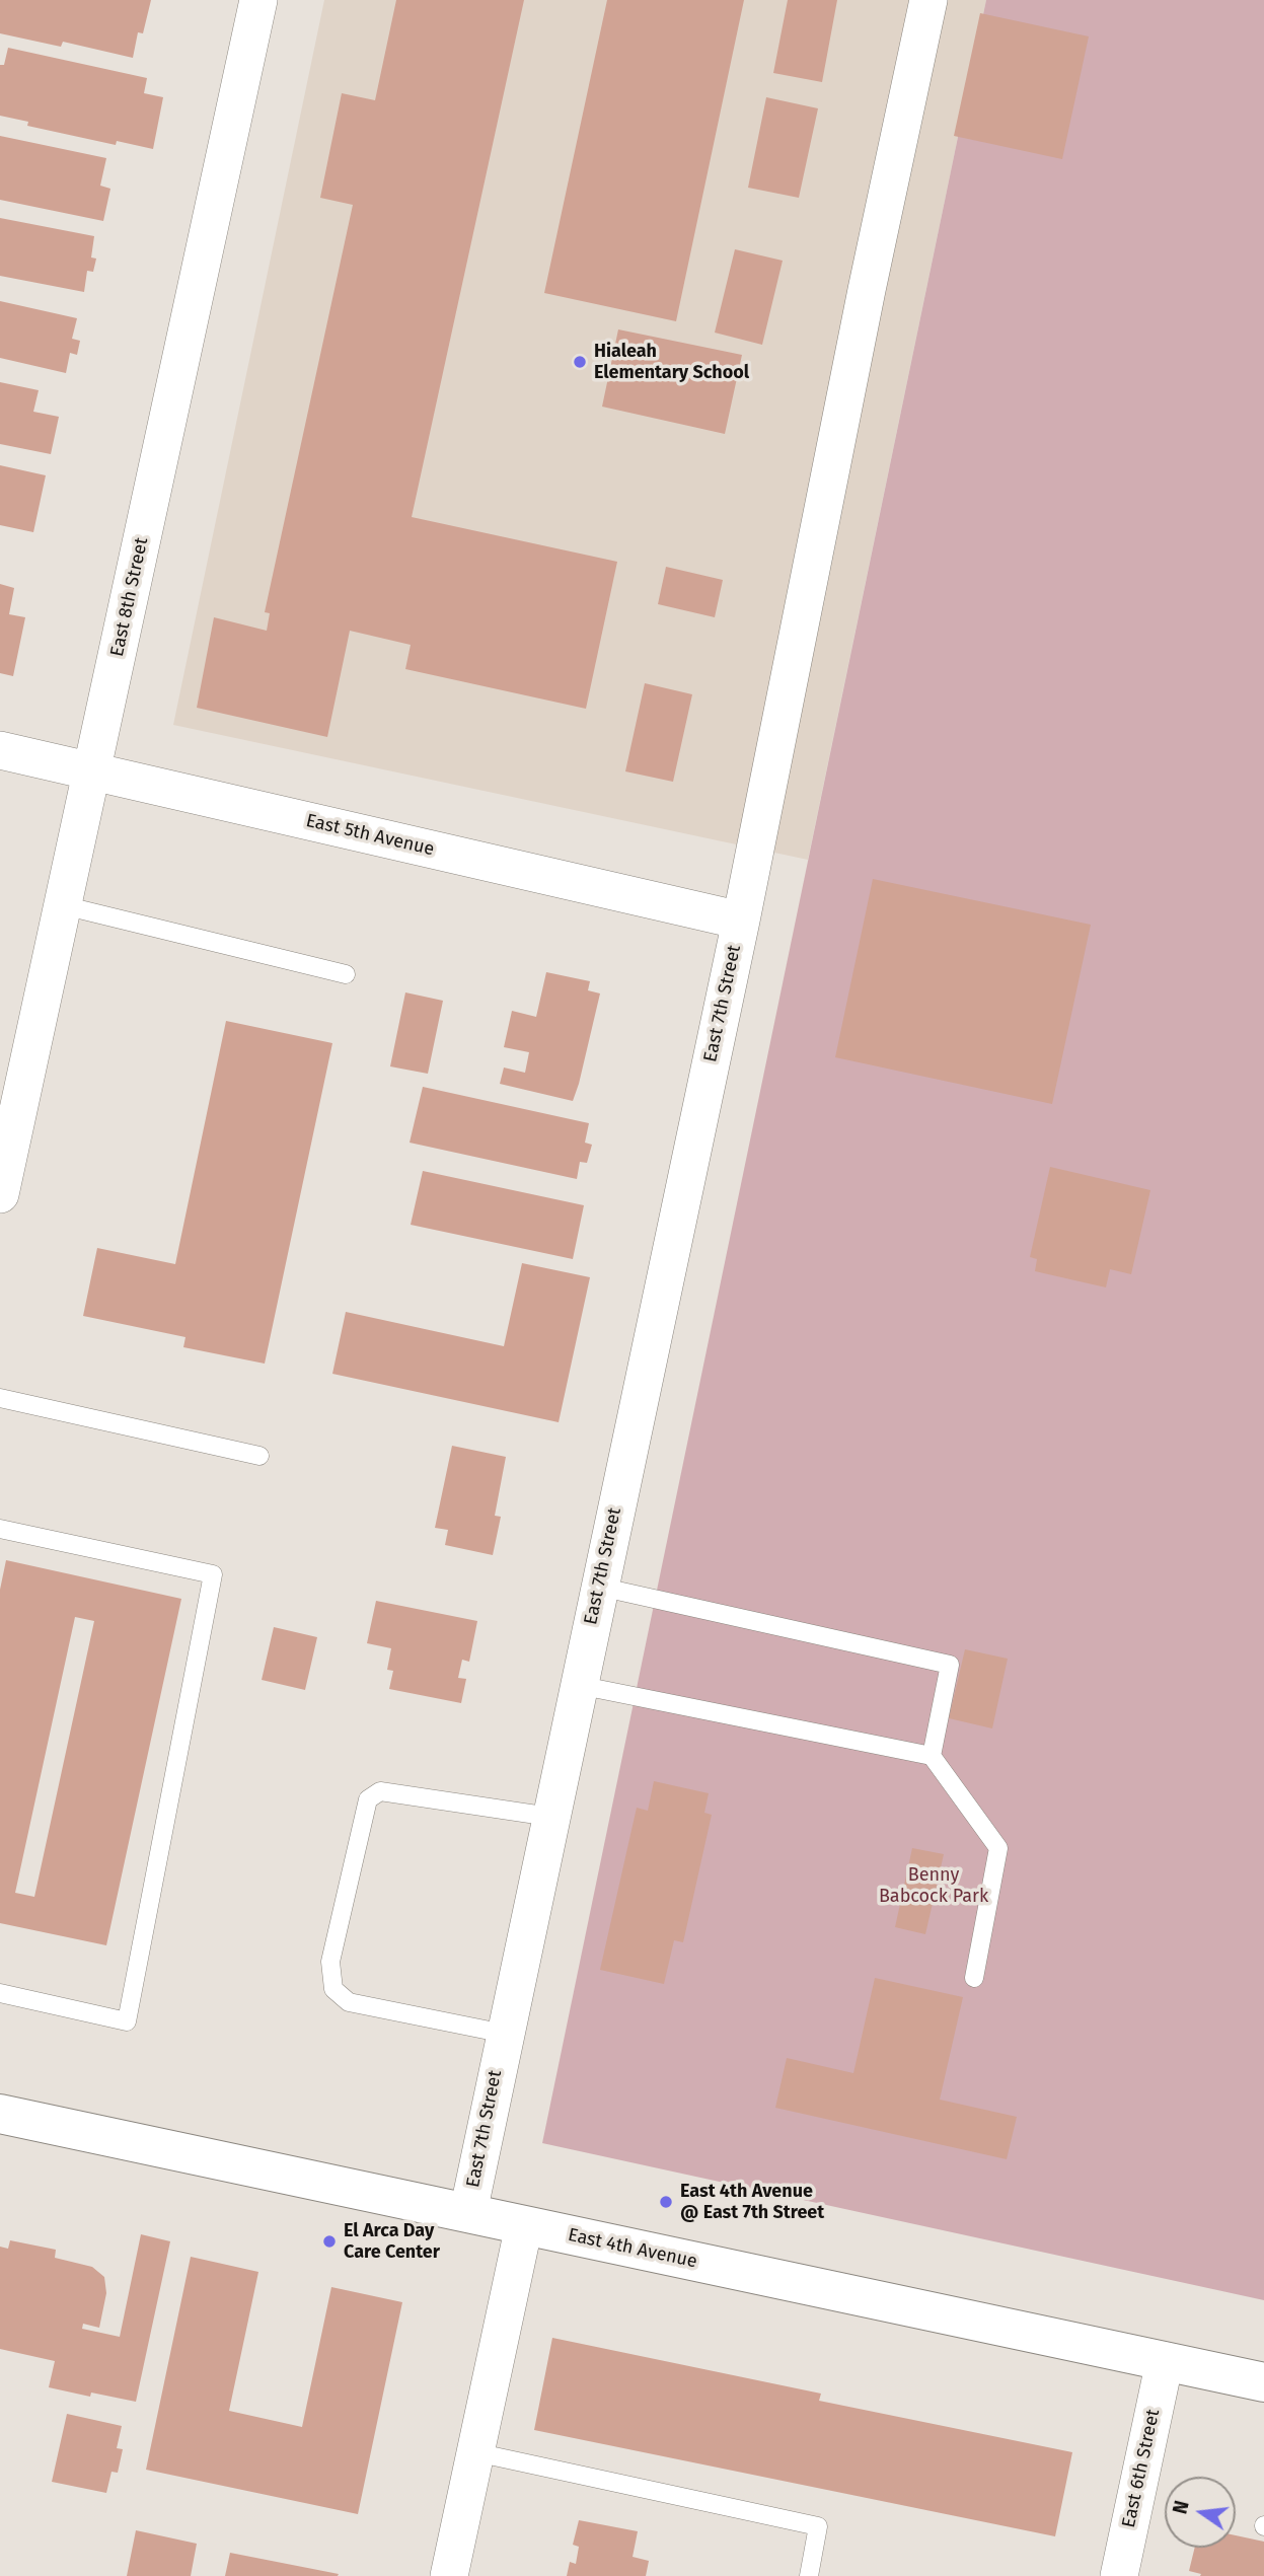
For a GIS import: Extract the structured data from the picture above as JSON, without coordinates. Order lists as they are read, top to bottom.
{
  "streets": {
    "main road": ["East 4th Avenue"],
    "street": [
      "East 8th Street",
      "East 5th Avenue",
      "East 7th Street",
      "East 6th Street"
    ]
  },
  "crossings": [
    ["East 8th Street", "East 5th Avenue"],
    ["East 5th Avenue", "East 7th Street"],
    ["East 7th Street", "East 4th Avenue"],
    ["East 4th Avenue", "East 6th Street"]
  ],
  "parks": ["Benny Babcock Park"],
  "places": ["Hialeah Elementary School", "East 4th Avenue @ East 7th Street", "El Arca Day Care Center"],
  "north": "left"
}
